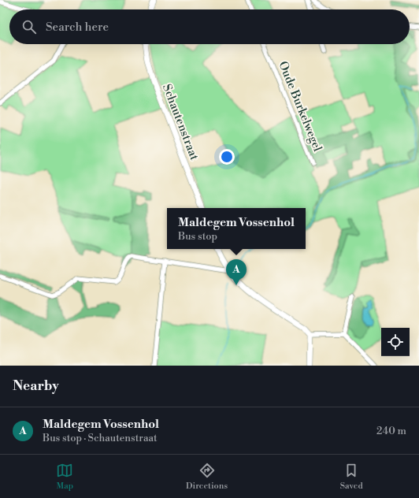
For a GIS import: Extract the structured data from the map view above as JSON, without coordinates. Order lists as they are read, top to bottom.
{
  "streets": {
    "street": ["Oude Burkelwegel", "Schautenstraat"]
  },
  "page": {
    "search": "Search here",
    "popup": ["Maldegem Vossenhol", "Bus stop"],
    "pins": "A",
    "heading": "Nearby",
    "list": [
      {
        "mark": "A",
        "name": "Maldegem Vossenhol",
        "note": "Bus stop · Schautenstraat",
        "value": "240 m"
      }
    ],
    "nav": ["Map", "Directions", "Saved"]
  }
}
